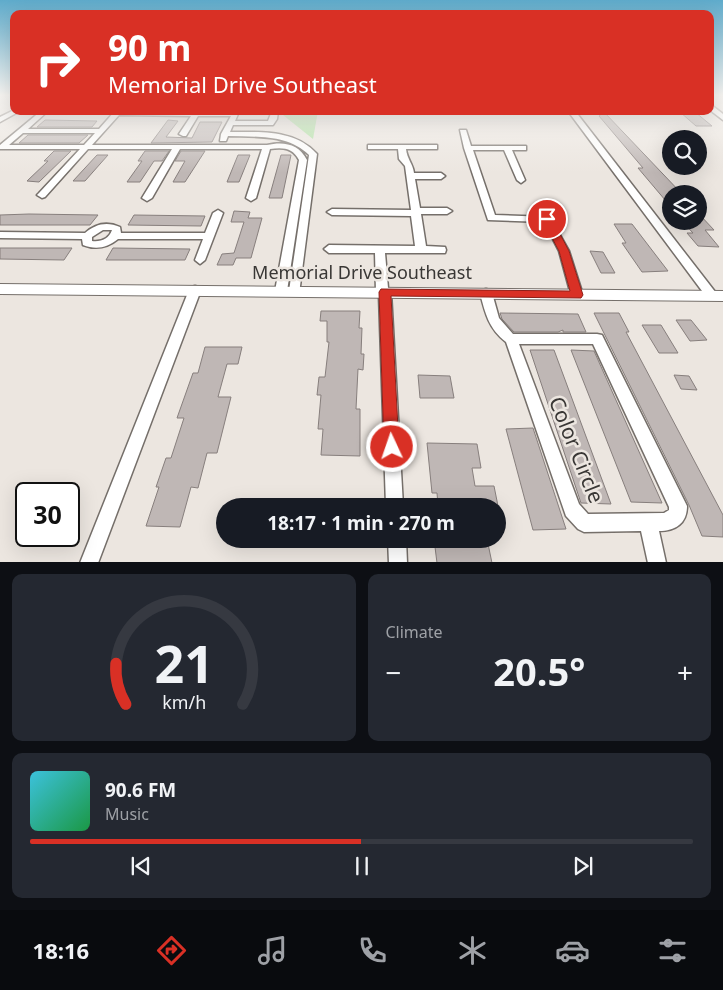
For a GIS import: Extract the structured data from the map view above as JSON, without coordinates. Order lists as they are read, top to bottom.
{
  "streets": {
    "main road": ["Memorial Drive Southeast"],
    "street": ["Color Circle"]
  },
  "crossings": [
    ["Memorial Drive Southeast", "Color Circle"]
  ],
  "page": {
    "turn": ["90 m", "Memorial Drive Southeast"],
    "limit": "30",
    "trip": "18:17 · 1 min · 270 m",
    "tile": "Climate",
    "heat": ["−", "20.5°", "+"],
    "song": ["90.6 FM", "Music"],
    "tabs": "18:16",
    "gauge": ["21", "km/h"]
  }
}
